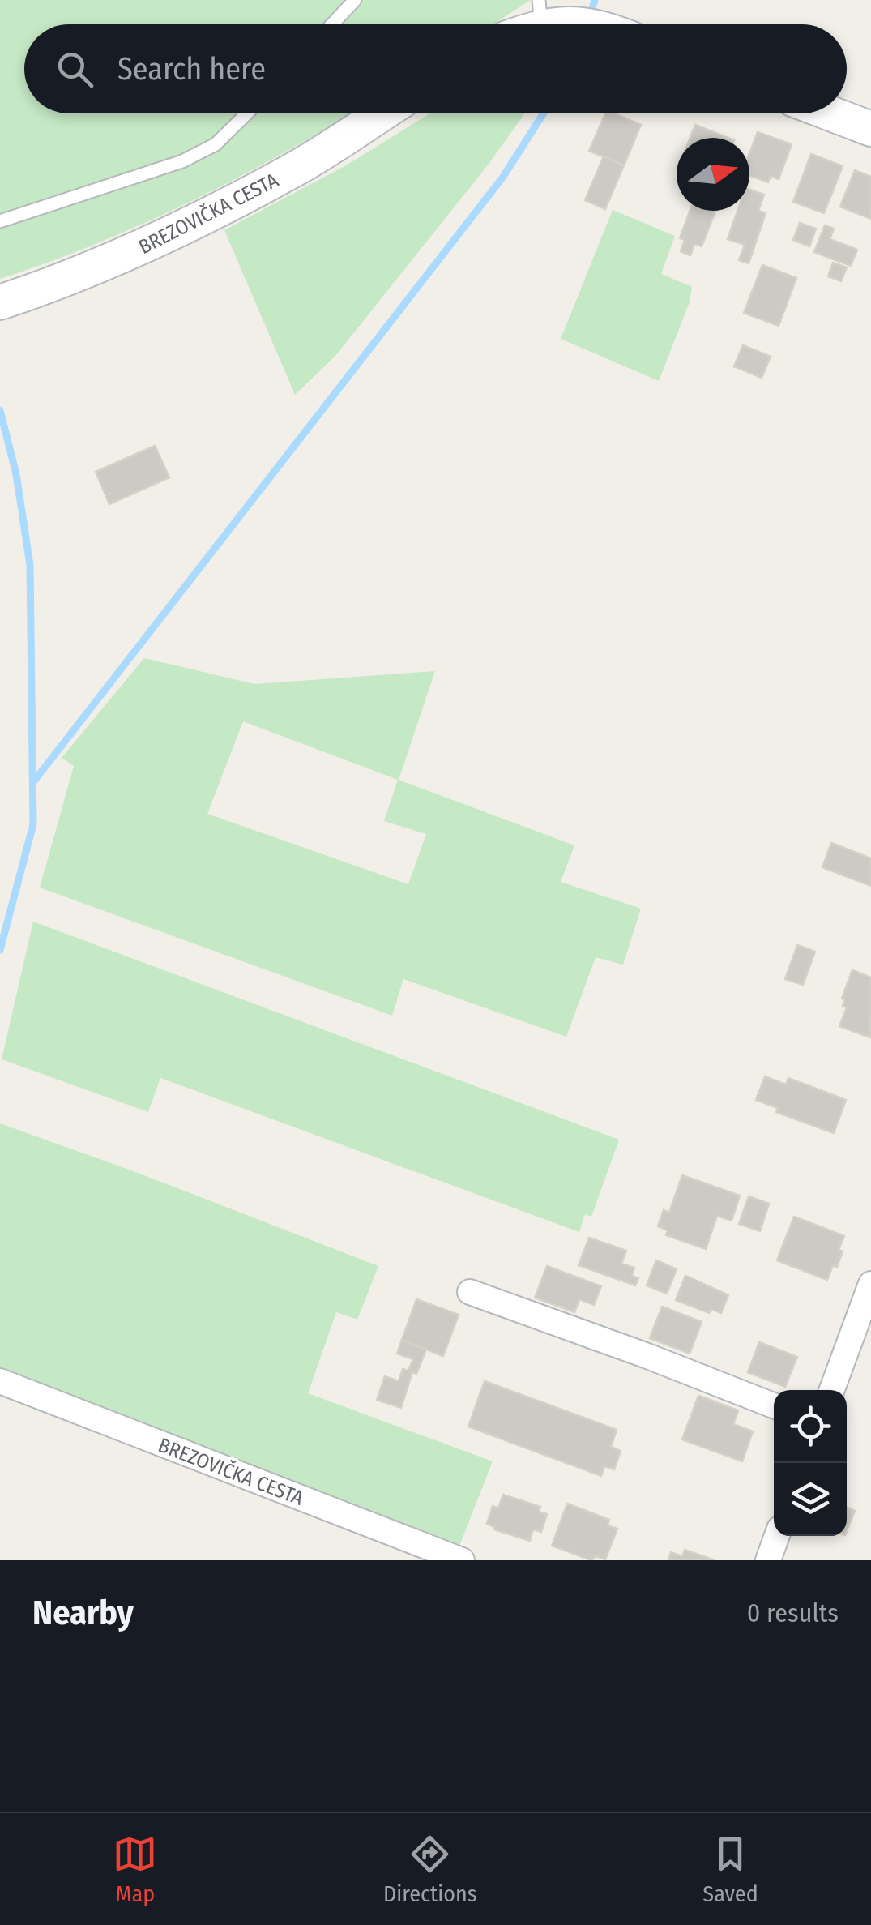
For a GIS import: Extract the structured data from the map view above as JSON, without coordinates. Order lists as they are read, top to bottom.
{
  "streets": {
    "main road": ["BREZOVIČKA CESTA"]
  },
  "north": "right",
  "page": {
    "search": "Search here",
    "heading": ["Nearby", "0 results"],
    "nav": ["Map", "Directions", "Saved"]
  }
}
